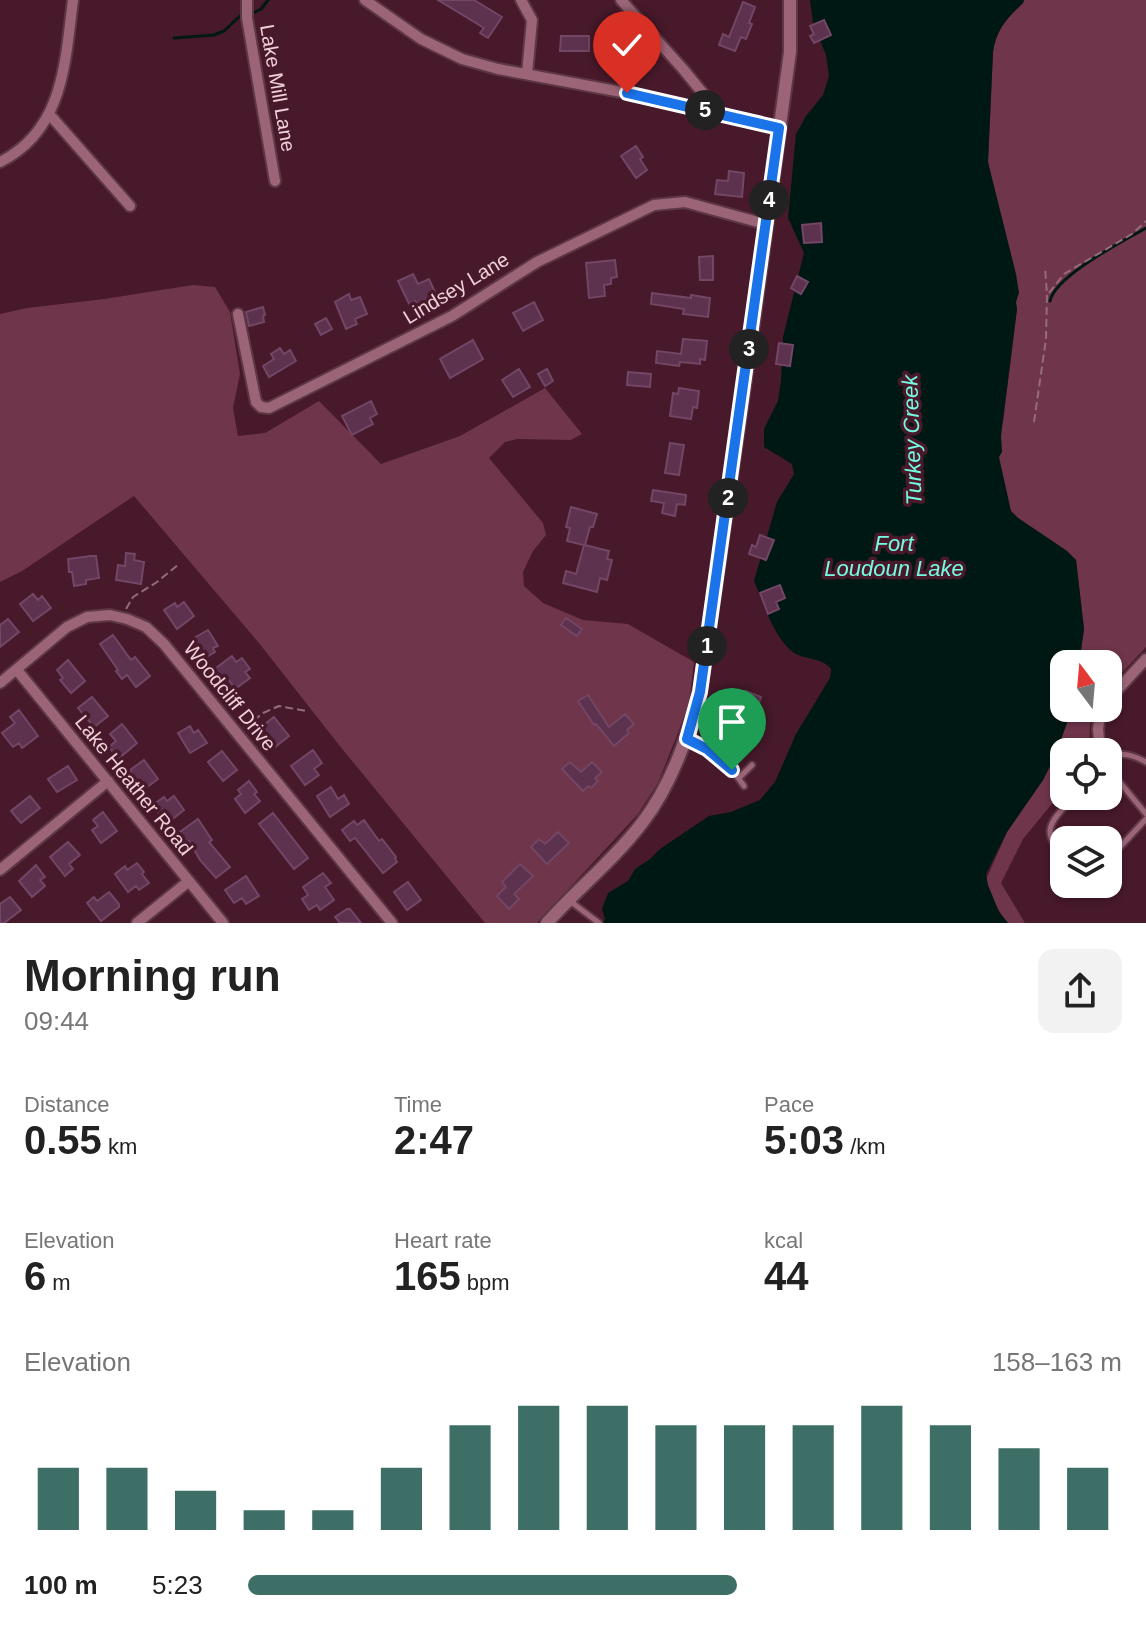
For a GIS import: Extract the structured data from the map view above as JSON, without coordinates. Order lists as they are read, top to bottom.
{
  "streets": {
    "street": [
      "Lake Mill Lane",
      "Lindsey Lane",
      "Woodcliff Drive",
      "Lake Heather Road"
    ]
  },
  "water": ["Turkey Creek", "Fort Loudoun Lake"],
  "north": "top",
  "page": {
    "pins": [
      "5",
      "4",
      "3",
      "2",
      "1"
    ],
    "heading": ["Morning run", "09:44"],
    "stats": [
      ["Distance", "0.55 km"],
      ["Time", "2:47"],
      ["Pace", "5:03 /km"],
      ["Elevation", "6 m"],
      ["Heart rate", "165 bpm"],
      ["kcal", "44"]
    ],
    "chart": ["Elevation", "158–163 m"],
    "list": [
      {
        "name": "100 m",
        "note": "5:23"
      }
    ]
  }
}
